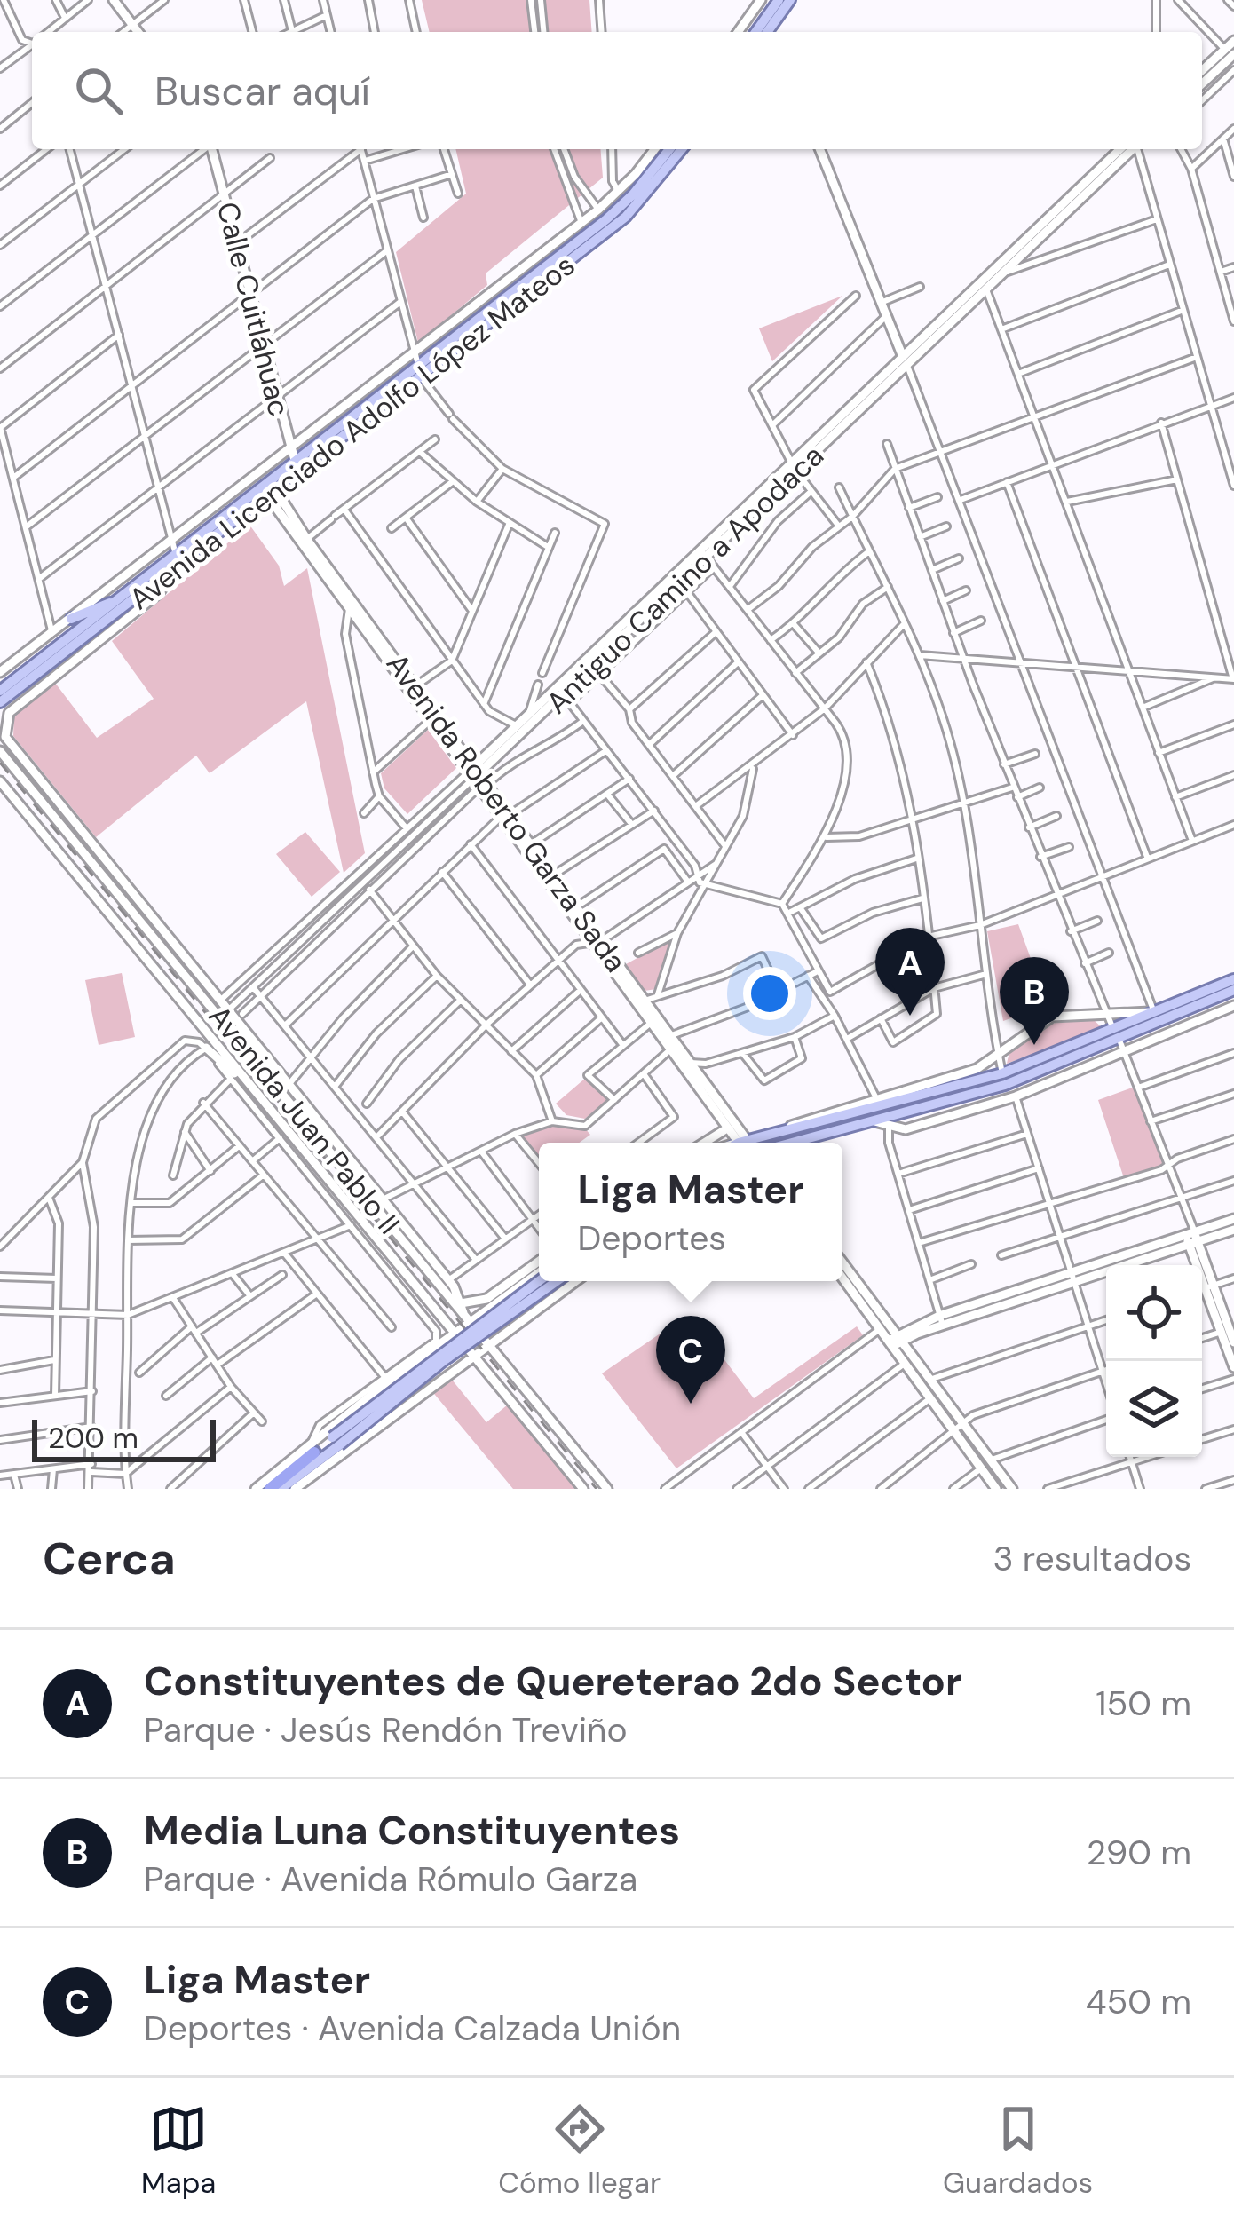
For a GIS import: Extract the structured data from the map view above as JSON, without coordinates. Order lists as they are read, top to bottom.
{
  "streets": {
    "main road": ["Avenida Licenciado Adolfo López Mateos"],
    "street": [
      "Calle Cuitláhuac",
      "Antiguo Camino a Apodaca",
      "Avenida Roberto Garza Sada",
      "Avenida Juan Pablo II"
    ]
  },
  "crossings": [
    ["Calle Cuitláhuac", "Avenida Licenciado Adolfo López Mateos"],
    ["Avenida Licenciado Adolfo López Mateos", "Avenida Roberto Garza Sada"],
    ["Antiguo Camino a Apodaca", "Avenida Roberto Garza Sada"]
  ],
  "scale_bar": "200 m",
  "page": {
    "search": "Buscar aquí",
    "pins": ["A", "B", "C"],
    "popup": ["Liga Master", "Deportes"],
    "scale": "200 m",
    "heading": ["Cerca", "3 resultados"],
    "list": [
      {
        "mark": "A",
        "name": "Constituyentes de Quereterao 2do Sector",
        "note": "Parque · Jesús Rendón Treviño",
        "value": "150 m"
      },
      {
        "mark": "B",
        "name": "Media Luna Constituyentes",
        "note": "Parque · Avenida Rómulo Garza",
        "value": "290 m"
      },
      {
        "mark": "C",
        "name": "Liga Master",
        "note": "Deportes · Avenida Calzada Unión",
        "value": "450 m"
      }
    ],
    "nav": ["Mapa", "Cómo llegar", "Guardados"]
  }
}
